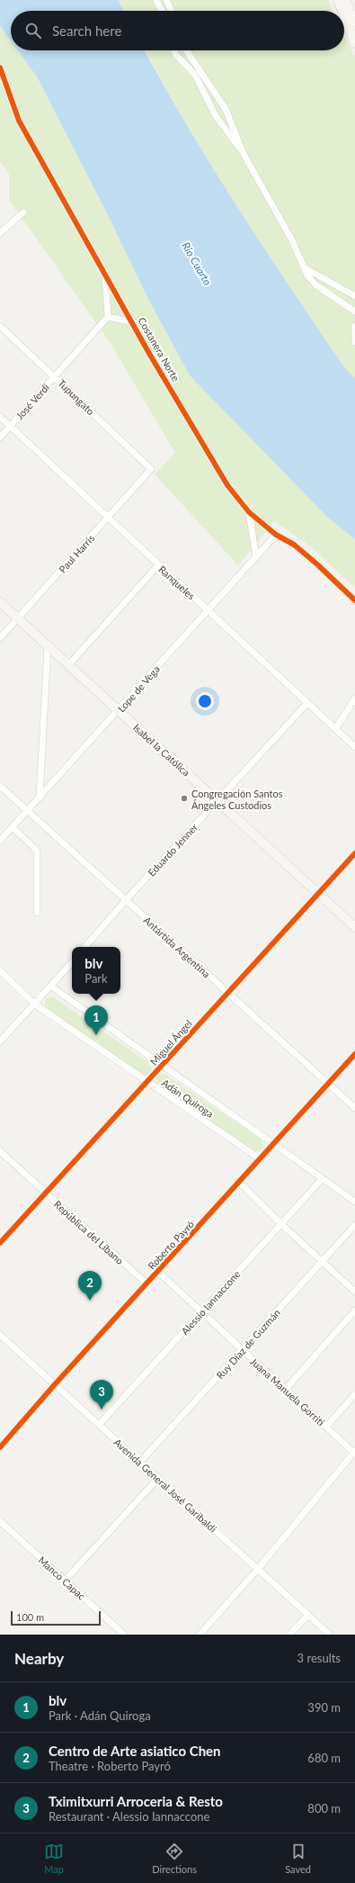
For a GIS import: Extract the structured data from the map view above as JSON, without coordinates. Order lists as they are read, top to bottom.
{
  "streets": {
    "main road": ["Isabel la Católica"],
    "street": [
      "Costanera Norte",
      "Tupungato",
      "José Verdi",
      "Paul Harris",
      "Ranqueles",
      "Lope de Vega",
      "Eduardo Jenner",
      "Antártida Argentina",
      "Miguel Ángel",
      "Adán Quiroga",
      "República del Líbano",
      "Roberto Payró",
      "Alessio Iannaccone",
      "Ruy Díaz de Guzmán",
      "Juana Manuela Gorriti",
      "Avenida General José Garibaldi",
      "Manco Capac"
    ]
  },
  "crossings": [
    ["Costanera Norte", "Lope de Vega"],
    ["Tupungato", "José Verdi"],
    ["Tupungato", "Paul Harris"],
    ["José Verdi", "Ranqueles"],
    ["Paul Harris", "Ranqueles"],
    ["Paul Harris", "Isabel la Católica"],
    ["Ranqueles", "Lope de Vega"],
    ["Ranqueles", "Eduardo Jenner"],
    ["Lope de Vega", "Isabel la Católica"],
    ["Lope de Vega", "Antártida Argentina"],
    ["Isabel la Católica", "Eduardo Jenner"],
    ["Isabel la Católica", "Miguel Ángel"],
    ["Eduardo Jenner", "Antártida Argentina"],
    ["Antártida Argentina", "Miguel Ángel"],
    ["Antártida Argentina", "Roberto Payró"],
    ["Miguel Ángel", "Adán Quiroga"],
    ["Miguel Ángel", "República del Líbano"],
    ["Adán Quiroga", "Roberto Payró"],
    ["Adán Quiroga", "Alessio Iannaccone"],
    ["República del Líbano", "Roberto Payró"],
    ["Roberto Payró", "Juana Manuela Gorriti"],
    ["Roberto Payró", "Avenida General José Garibaldi"],
    ["Alessio Iannaccone", "Juana Manuela Gorriti"],
    ["Alessio Iannaccone", "Avenida General José Garibaldi"],
    ["Ruy Díaz de Guzmán", "Juana Manuela Gorriti"],
    ["Ruy Díaz de Guzmán", "Avenida General José Garibaldi"]
  ],
  "water": ["Río Cuarto"],
  "places": ["Congregación Santos Ángeles Custodios"],
  "scale_bar": "100 m",
  "page": {
    "search": "Search here",
    "popup": ["blv", "Park"],
    "pins": ["1", "2", "3"],
    "scale": "100 m",
    "heading": ["Nearby", "3 results"],
    "list": [
      {
        "mark": "1",
        "name": "blv",
        "note": "Park · Adán Quiroga",
        "value": "390 m"
      },
      {
        "mark": "2",
        "name": "Centro de Arte asiatico Chen",
        "note": "Theatre · Roberto Payró",
        "value": "680 m"
      },
      {
        "mark": "3",
        "name": "Tximitxurri Arroceria & Resto",
        "note": "Restaurant · Alessio Iannaccone",
        "value": "800 m"
      }
    ],
    "nav": ["Map", "Directions", "Saved"]
  }
}
